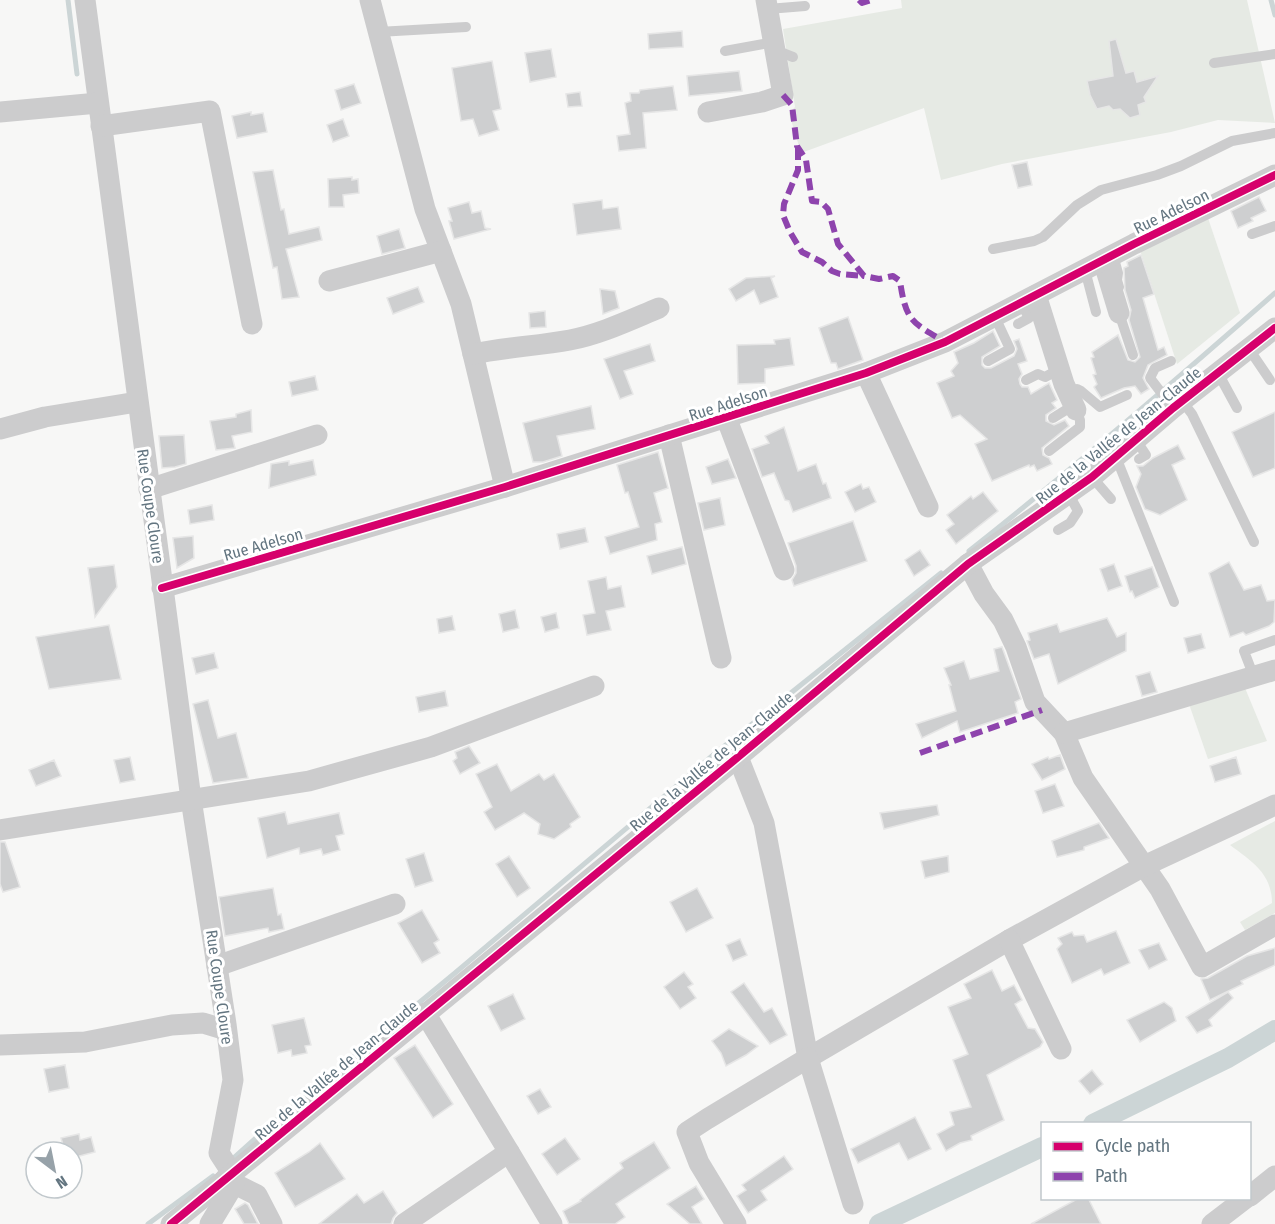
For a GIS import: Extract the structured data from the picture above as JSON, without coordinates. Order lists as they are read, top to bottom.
{
  "streets": {
    "street": ["Rue Adelson", "Rue de la Vallée de Jean-Claude", "Rue Coupe Cloure"]
  },
  "crossings": [
    ["Rue Adelson", "Rue Coupe Cloure"],
    ["Rue de la Vallée de Jean-Claude", "Rue Coupe Cloure"]
  ],
  "legend": ["Cycle path", "Path"],
  "north": "bottom right"
}
